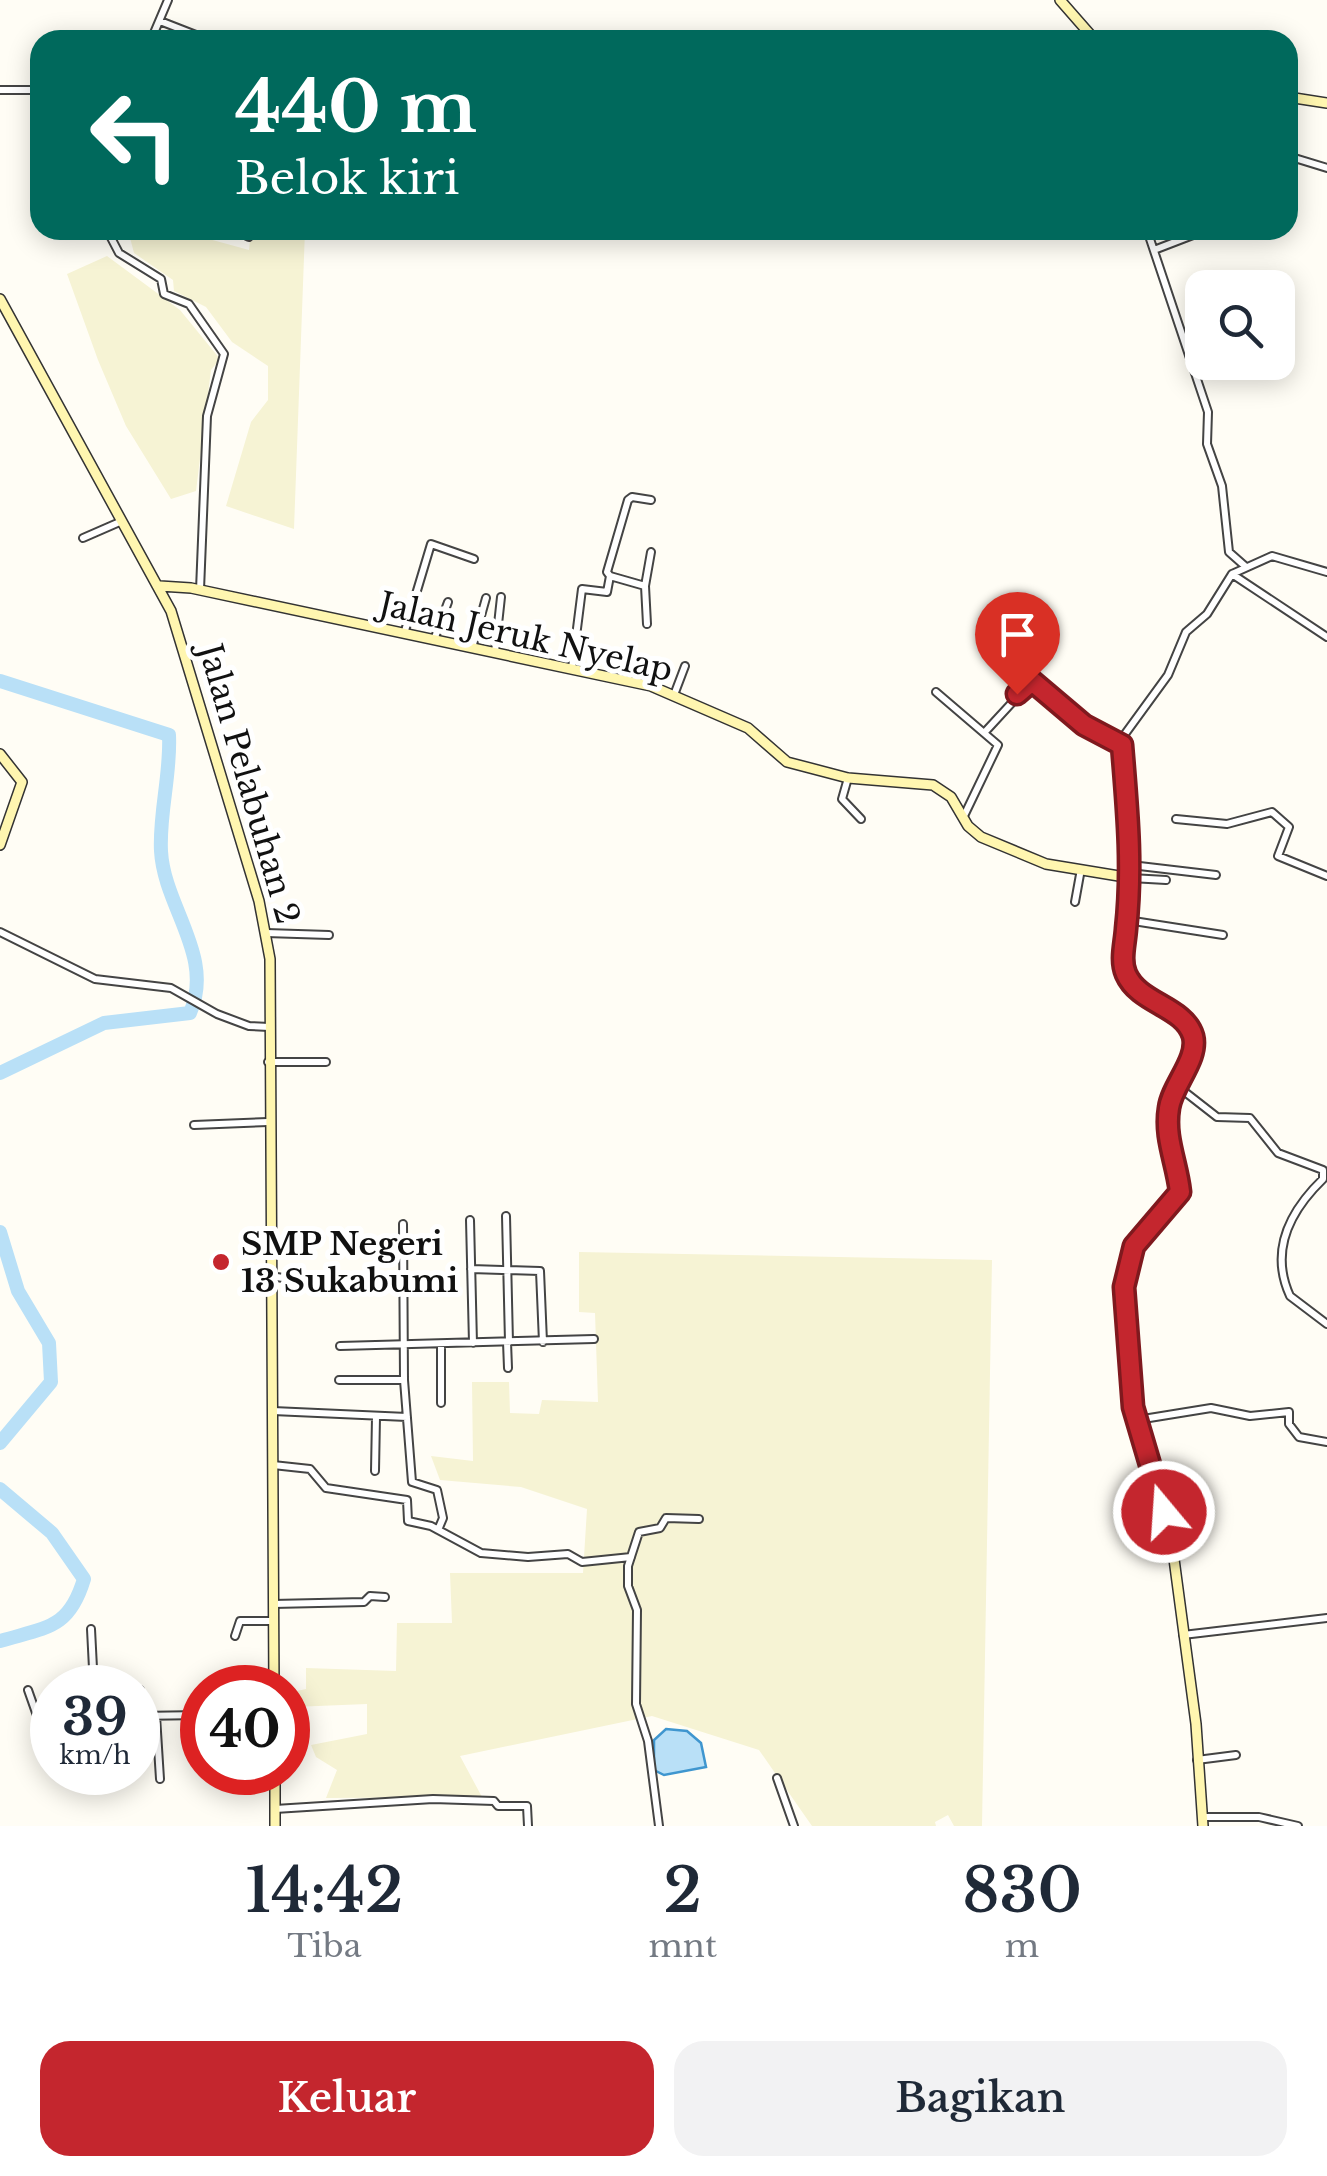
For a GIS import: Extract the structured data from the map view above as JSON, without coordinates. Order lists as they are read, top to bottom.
{
  "streets": {
    "street": ["Jalan Jeruk Nyelap", "Jalan Pelabuhan 2"]
  },
  "crossings": [
    ["Jalan Jeruk Nyelap", "Jalan Pelabuhan 2"]
  ],
  "places": ["SMP Negeri 13 Sukabumi"],
  "page": {
    "turn": ["440 m", "Belok kiri"],
    "speed": "39 km/h",
    "limit": "40",
    "eta": [
      "14:42",
      "Tiba",
      "2",
      "mnt",
      "830",
      "m"
    ],
    "buttons": ["Keluar", "Bagikan"]
  }
}
